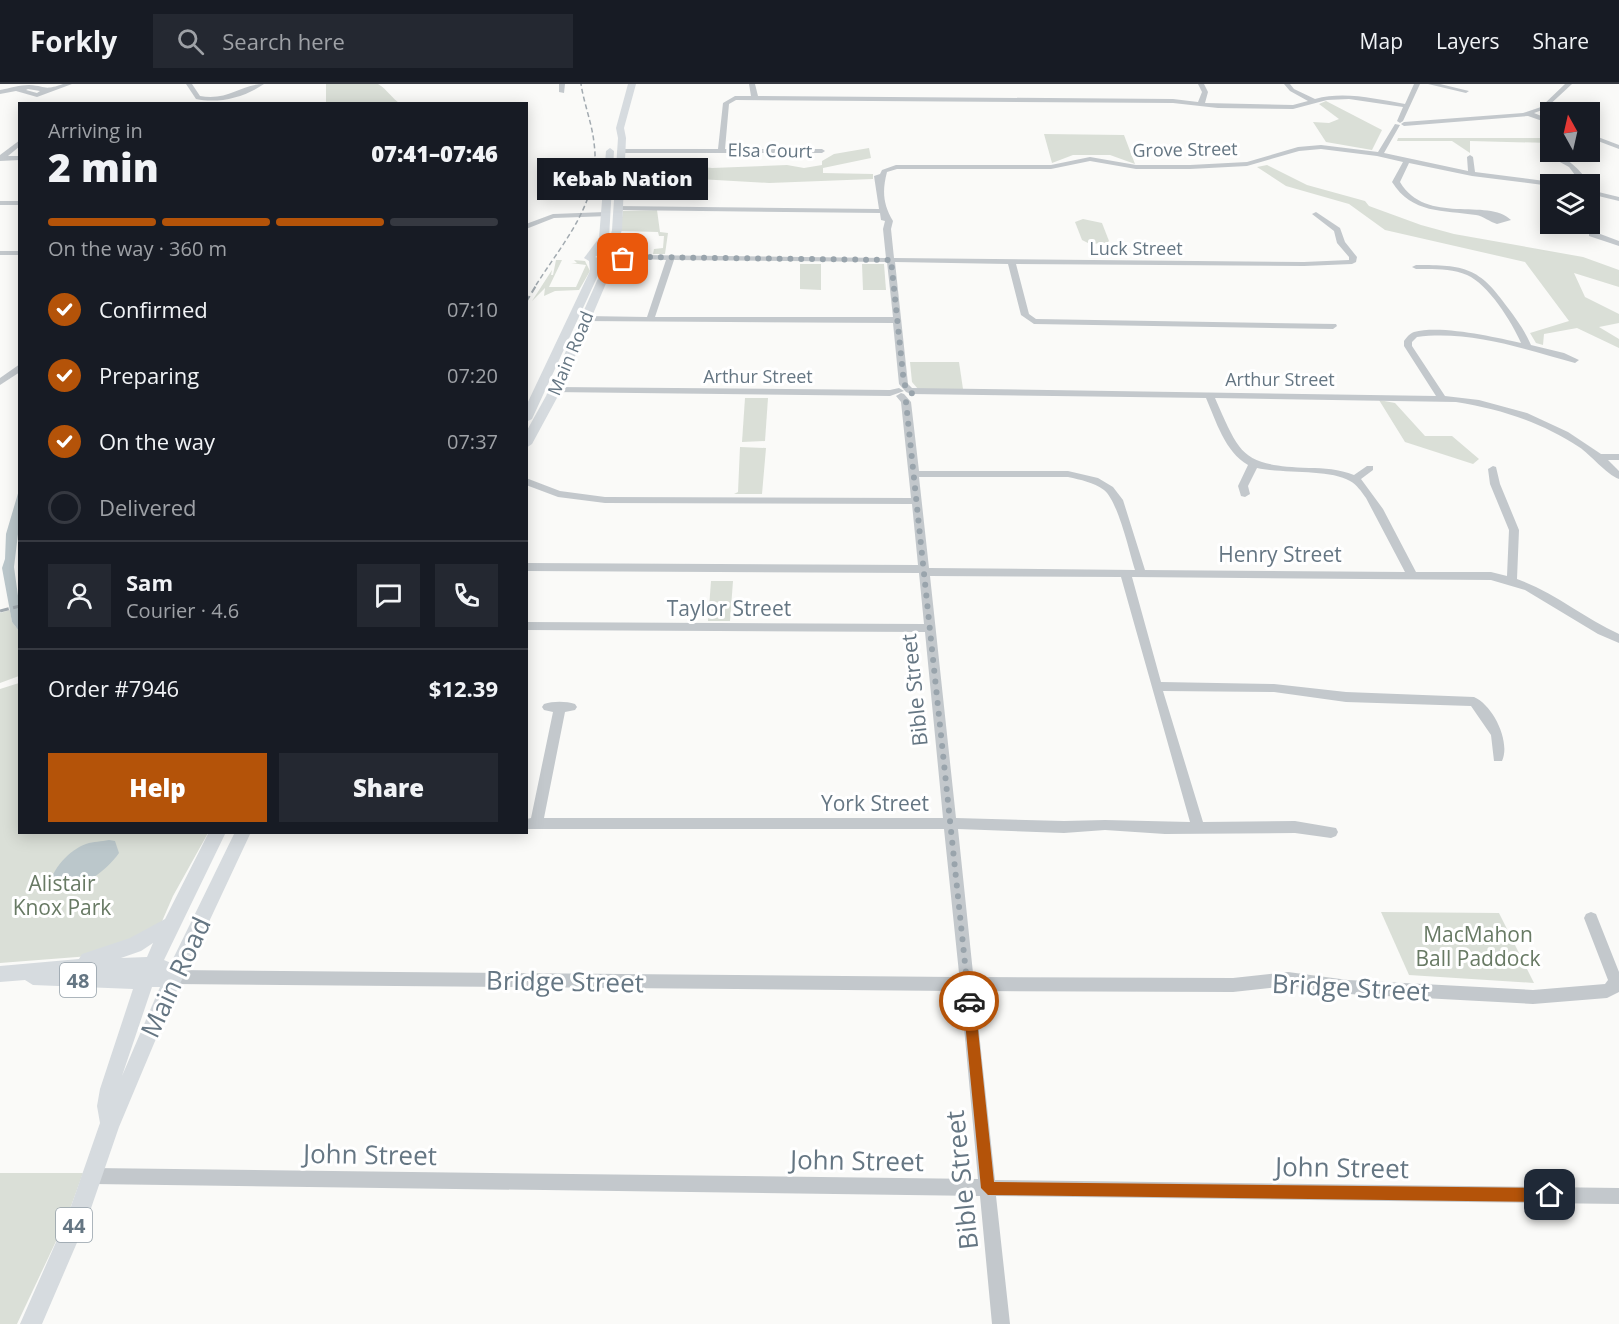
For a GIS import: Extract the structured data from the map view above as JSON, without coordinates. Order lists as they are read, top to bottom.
{
  "streets": {
    "main road": [
      "Main Road",
      "48",
      "Bridge Street",
      "44"
    ],
    "street": [
      "Grove Street",
      "Elsa Court",
      "Luck Street",
      "Arthur Street",
      "Henry Street",
      "Taylor Street",
      "Bible Street",
      "York Street",
      "John Street"
    ]
  },
  "crossings": [
    ["Grove Street", "Bible Street"],
    ["Elsa Court", "Main Road"],
    ["Luck Street", "Main Road"],
    ["Luck Street", "Bible Street"],
    ["Main Road", "Arthur Street"],
    ["Main Road", "Bridge Street"],
    ["Main Road", "John Street"],
    ["Arthur Street", "Bible Street"],
    ["Henry Street", "Bible Street"],
    ["Taylor Street", "Bible Street"],
    ["Bible Street", "York Street"],
    ["Bible Street", "Bridge Street"],
    ["Bible Street", "John Street"]
  ],
  "parks": ["Alistair Knox Park", "MacMahon Ball Paddock"],
  "places": ["Kebab Nation"],
  "north": "top",
  "page": {
    "header": "Forkly",
    "search": "Search here",
    "nav": ["Map", "Layers", "Share"],
    "heading": ["2 min", "Arriving in", "07:41–07:46"],
    "panel": [
      "Sam",
      "Courier · 4.6",
      "Order #7946",
      "$12.39"
    ],
    "bubble": "Kebab Nation",
    "bar": "On the way · 360 m",
    "list": [
      ["Confirmed", "07:10"],
      ["Preparing", "07:20"],
      ["On the way", "07:37"],
      "Delivered"
    ],
    "buttons": ["Help", "Share"]
  }
}
